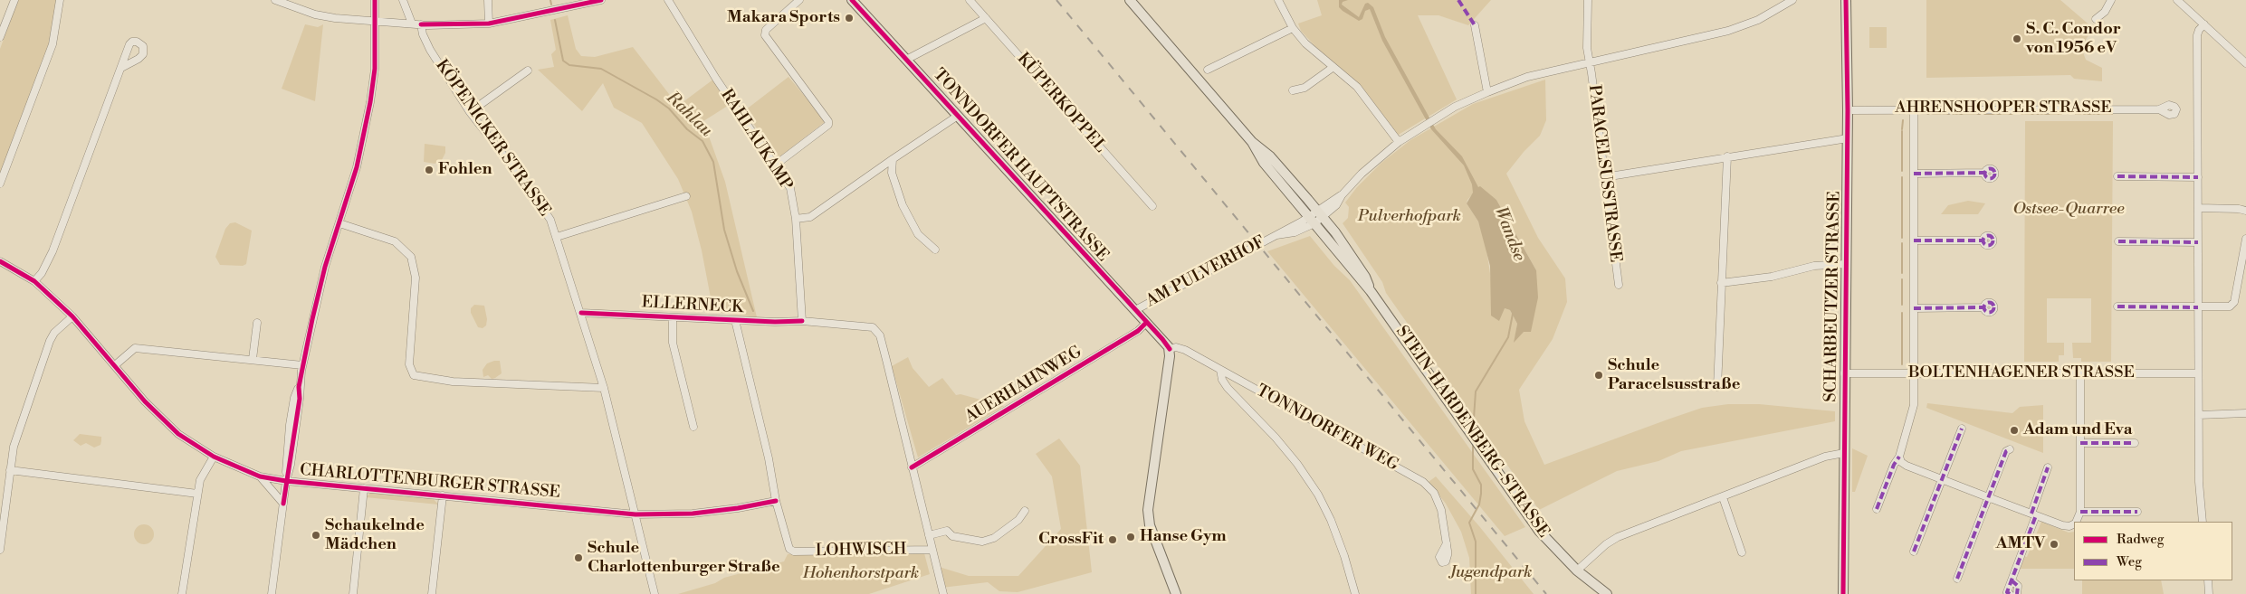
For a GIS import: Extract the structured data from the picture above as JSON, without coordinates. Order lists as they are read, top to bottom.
{
  "streets": {
    "main road": ["TONNDORFER HAUPTSTRASSE", "SCHARBEUTZER STRASSE", "STEIN-HARDENBERG-STRASSE"],
    "street": [
      "KÜPERKOPPEL",
      "AHRENSHOOPER STRASSE",
      "KÖPENICKER STRASSE",
      "RAHLAUKAMP",
      "PARACELSUSSTRASSE",
      "AM PULVERHOF",
      "ELLERNECK",
      "BOLTENHAGENER STRASSE",
      "AUERHAHNWEG",
      "TONNDORFER WEG",
      "CHARLOTTENBURGER STRASSE",
      "LOHWISCH"
    ]
  },
  "crossings": [
    ["AHRENSHOOPER STRASSE", "SCHARBEUTZER STRASSE"],
    ["KÖPENICKER STRASSE", "ELLERNECK"],
    ["KÖPENICKER STRASSE", "CHARLOTTENBURGER STRASSE"],
    ["RAHLAUKAMP", "ELLERNECK"],
    ["TONNDORFER HAUPTSTRASSE", "AM PULVERHOF"],
    ["TONNDORFER HAUPTSTRASSE", "AUERHAHNWEG"],
    ["TONNDORFER HAUPTSTRASSE", "TONNDORFER WEG"],
    ["PARACELSUSSTRASSE", "AM PULVERHOF"],
    ["AM PULVERHOF", "STEIN-HARDENBERG-STRASSE"],
    ["SCHARBEUTZER STRASSE", "BOLTENHAGENER STRASSE"],
    ["ELLERNECK", "AUERHAHNWEG"],
    ["ELLERNECK", "LOHWISCH"],
    ["CHARLOTTENBURGER STRASSE", "LOHWISCH"]
  ],
  "water": ["Rahlau", "Wandse"],
  "parks": [
    "Ostsee-Quarree",
    "Pulverhofpark",
    "Jugendpark",
    "Hohenhorstpark"
  ],
  "places": [
    "Makara Sports",
    "S. C. Condor von 1956 eV",
    "Fohlen",
    "Schule Paracelsusstraße",
    "Adam und Eva",
    "Schaukelnde Mädchen",
    "Hanse Gym",
    "CrossFit",
    "AMTV",
    "Schule Charlottenburger Straße"
  ],
  "legend": ["Radweg", "Weg"]
}
